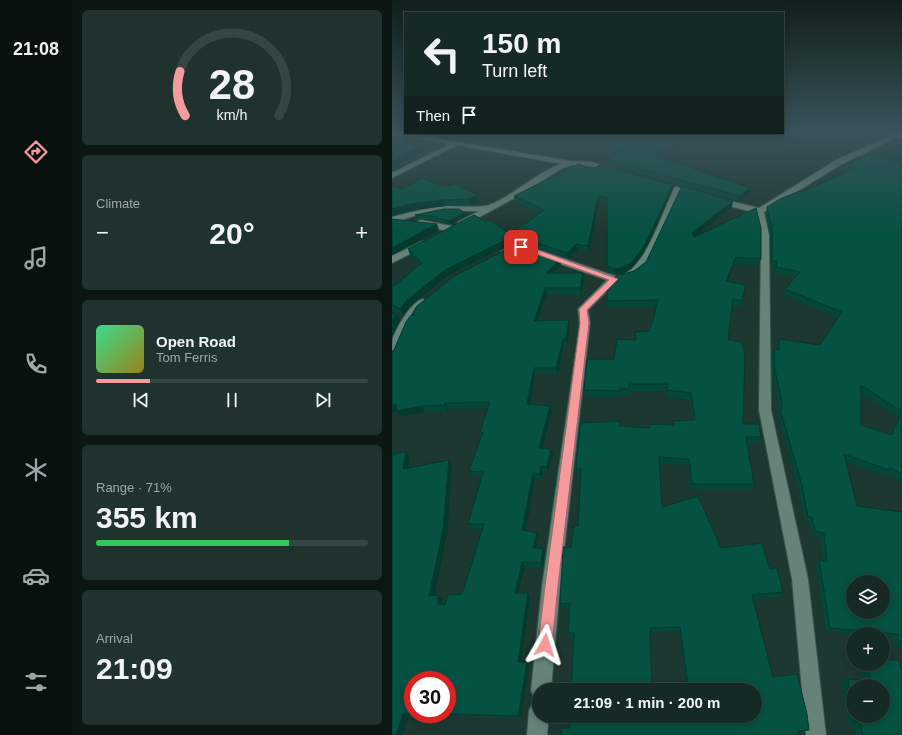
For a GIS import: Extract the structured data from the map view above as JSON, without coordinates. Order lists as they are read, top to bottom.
{
  "page": {
    "tabs": "21:08",
    "turn": ["150 m", "Turn left"],
    "then": "Then",
    "tile": [
      "Climate",
      ["Range · 71%", "355 km"],
      ["Arrival", "21:09"]
    ],
    "heat": ["−", "20°", "+"],
    "song": ["Open Road", "Tom Ferris"],
    "map_buttons": ["+", "−"],
    "limit": "30",
    "trip": "21:09 · 1 min · 200 m",
    "gauge": ["28", "km/h"]
  }
}
